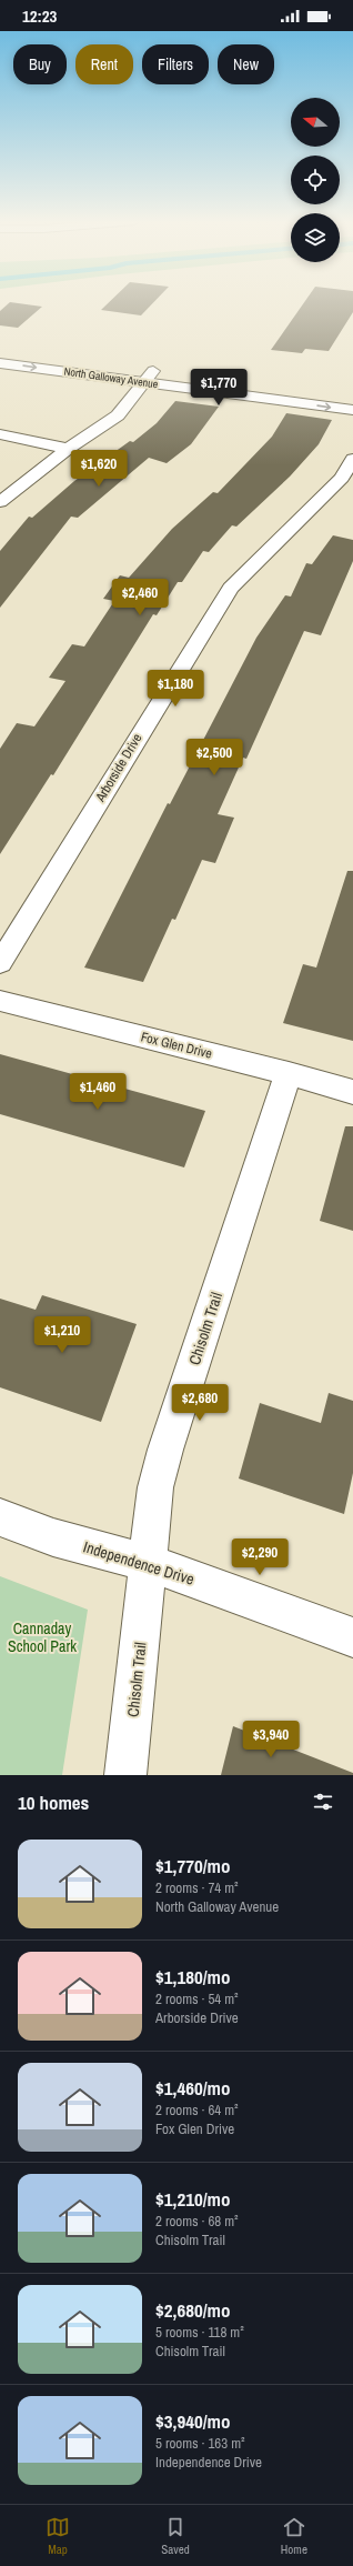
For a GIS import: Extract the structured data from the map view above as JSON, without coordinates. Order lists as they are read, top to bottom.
{
  "streets": {
    "street": [
      "North Galloway Avenue",
      "Arborside Drive",
      "Fox Glen Drive",
      "Chisolm Trail",
      "Independence Drive"
    ]
  },
  "crossings": [
    ["Fox Glen Drive", "Chisolm Trail"],
    ["Chisolm Trail", "Independence Drive"]
  ],
  "parks": ["Cannaday School Park"],
  "north": "left",
  "page": {
    "status": "12:23",
    "chip": [
      "Buy",
      "Rent",
      "Filters",
      "New"
    ],
    "price": [
      "$1,770",
      "$1,620",
      "$2,460",
      "$1,180",
      "$2,500",
      "$1,460",
      "$1,210",
      "$2,680",
      "$2,290",
      "$3,940"
    ],
    "heading": "10 homes",
    "list": [
      {
        "name": "$1,770/mo",
        "note": "2 rooms · 74 m² · North Galloway Avenue"
      },
      {
        "name": "$1,180/mo",
        "note": "2 rooms · 54 m² · Arborside Drive"
      },
      {
        "name": "$1,460/mo",
        "note": "2 rooms · 64 m² · Fox Glen Drive"
      },
      {
        "name": "$1,210/mo",
        "note": "2 rooms · 68 m² · Chisolm Trail"
      },
      {
        "name": "$2,680/mo",
        "note": "5 rooms · 118 m² · Chisolm Trail"
      },
      {
        "name": "$3,940/mo",
        "note": "5 rooms · 163 m² · Independence Drive"
      }
    ],
    "tabs": ["Map", "Saved", "Home"]
  }
}
